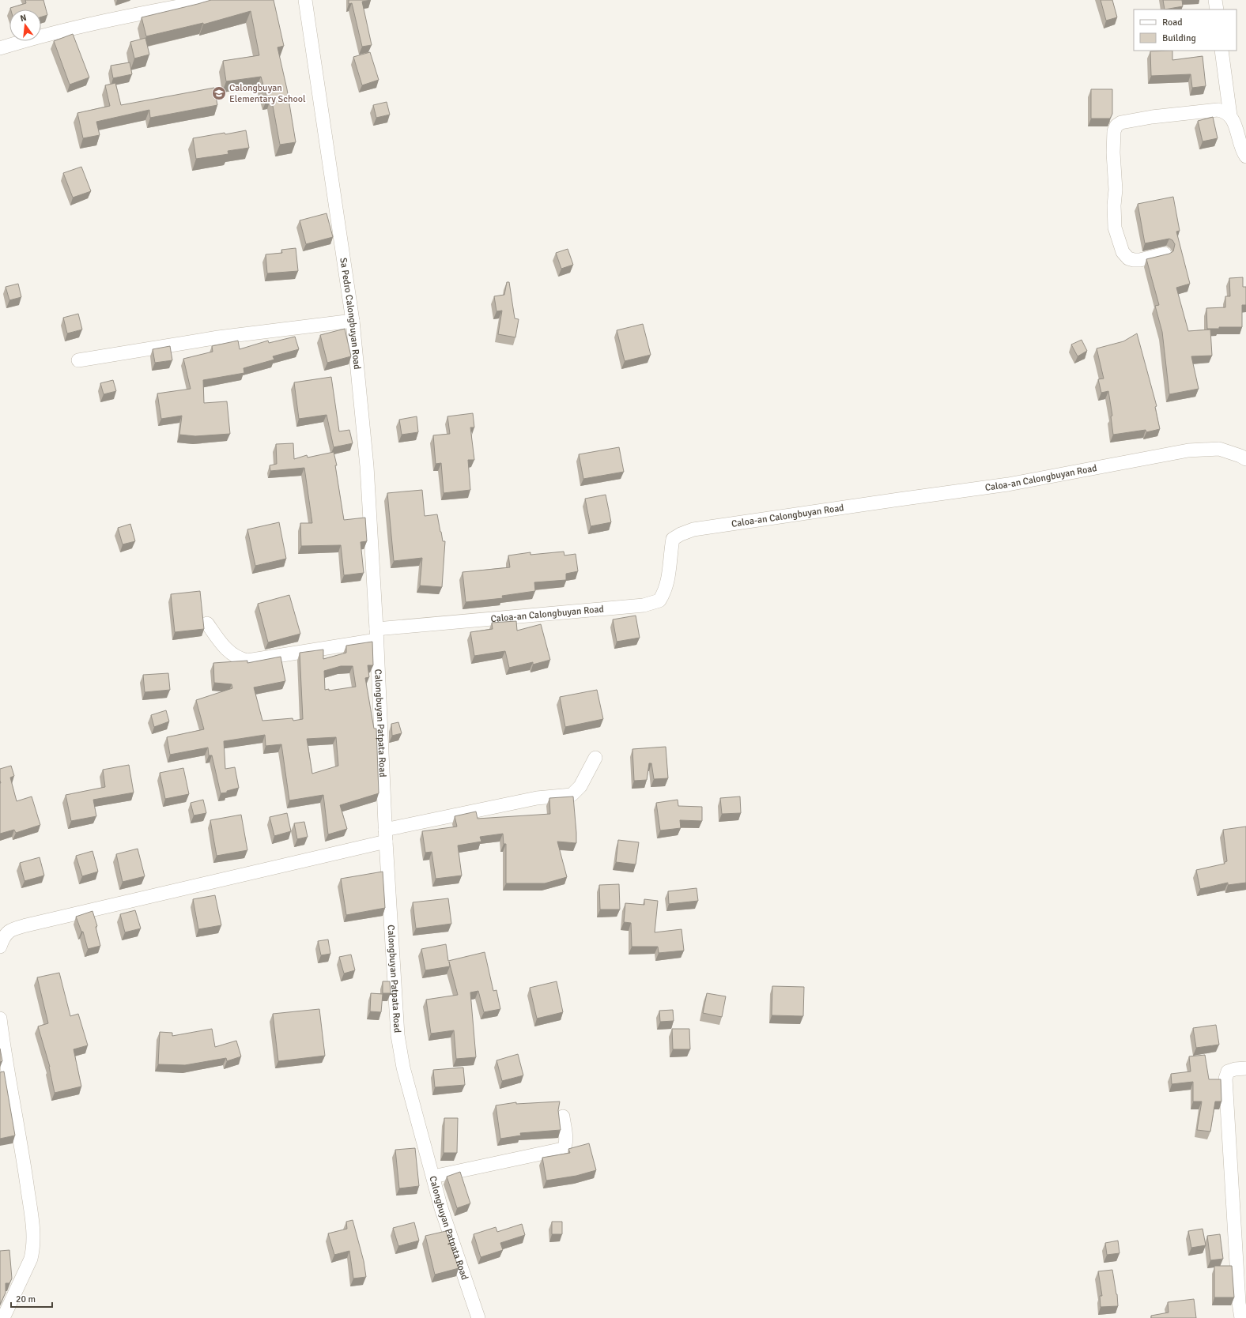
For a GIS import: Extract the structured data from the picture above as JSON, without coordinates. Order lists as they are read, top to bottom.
{
  "streets": {
    "street": ["Sa Pedro Calongbuyan Road", "Caloa-an Calongbuyan Road", "Calongbuyan Patpata Road"]
  },
  "crossings": [
    ["Sa Pedro Calongbuyan Road", "Caloa-an Calongbuyan Road"],
    ["Sa Pedro Calongbuyan Road", "Calongbuyan Patpata Road"],
    ["Caloa-an Calongbuyan Road", "Calongbuyan Patpata Road"]
  ],
  "places": {
    "school or university": ["Calongbuyan Elementary School"]
  },
  "legend": ["Road", "Building"],
  "scale_bar": "20 m",
  "north": "top"
}
